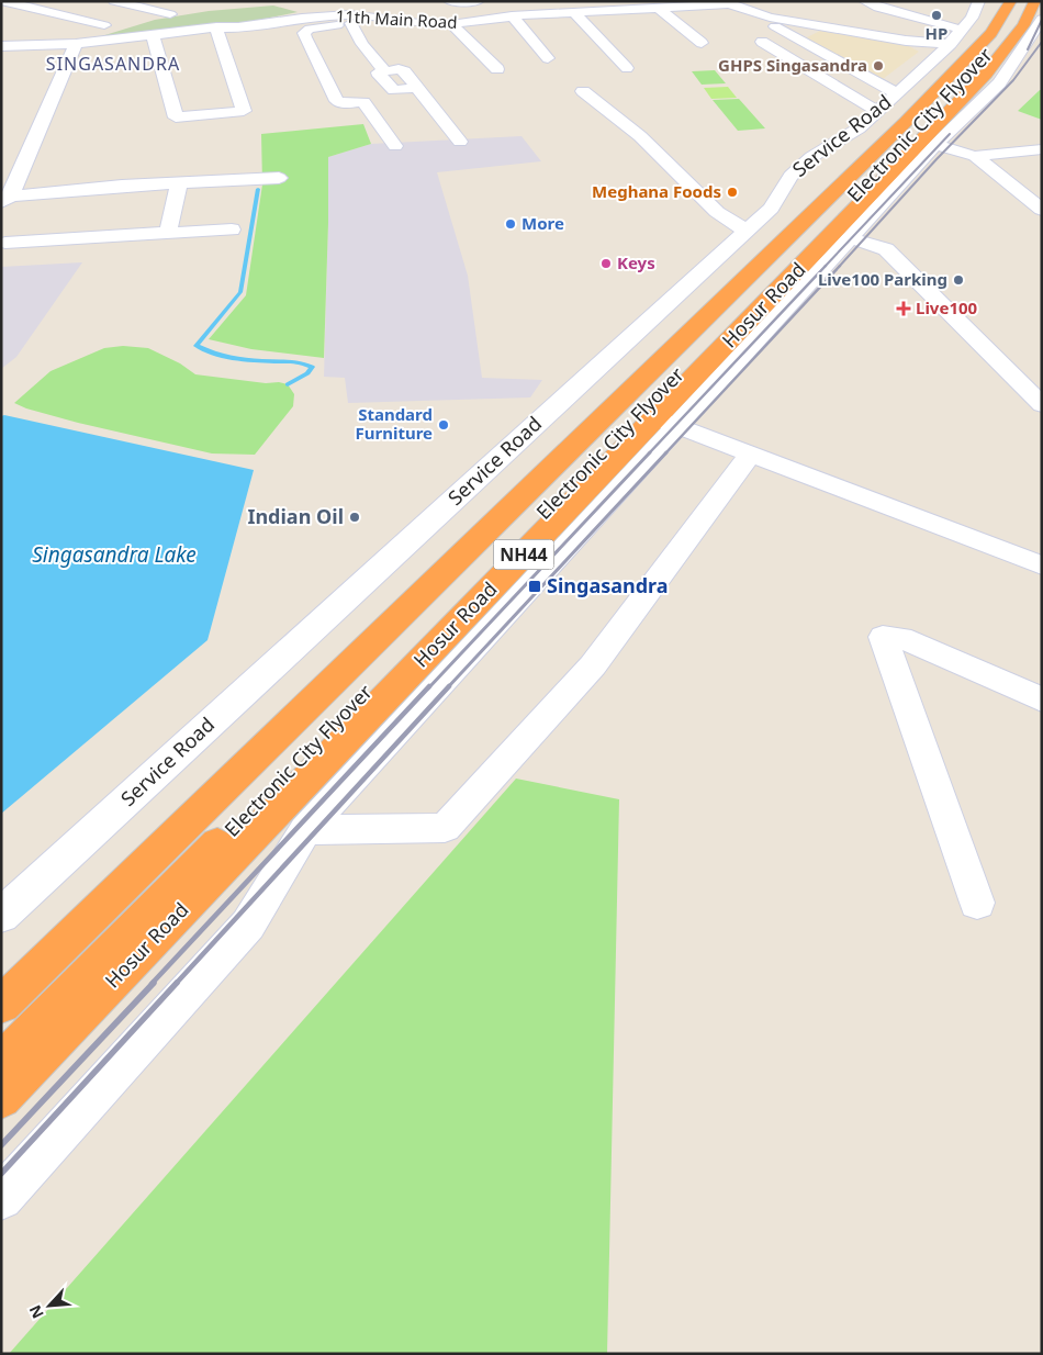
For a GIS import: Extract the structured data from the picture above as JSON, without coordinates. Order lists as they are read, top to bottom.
{
  "streets": {
    "highway": ["Electronic City Flyover", "Hosur Road", "NH44"],
    "street": ["11th Main Road", "Service Road"]
  },
  "districts": ["SINGASANDRA"],
  "water": ["Singasandra Lake"],
  "places": {
    "other": [
      "HP",
      "GHPS Singasandra",
      "Meghana Foods",
      "More",
      "Keys",
      "Live100 Parking",
      "Standard Furniture",
      "Indian Oil"
    ],
    "health": ["Live100"],
    "transit": ["Singasandra"]
  },
  "north": "bottom left"
}
